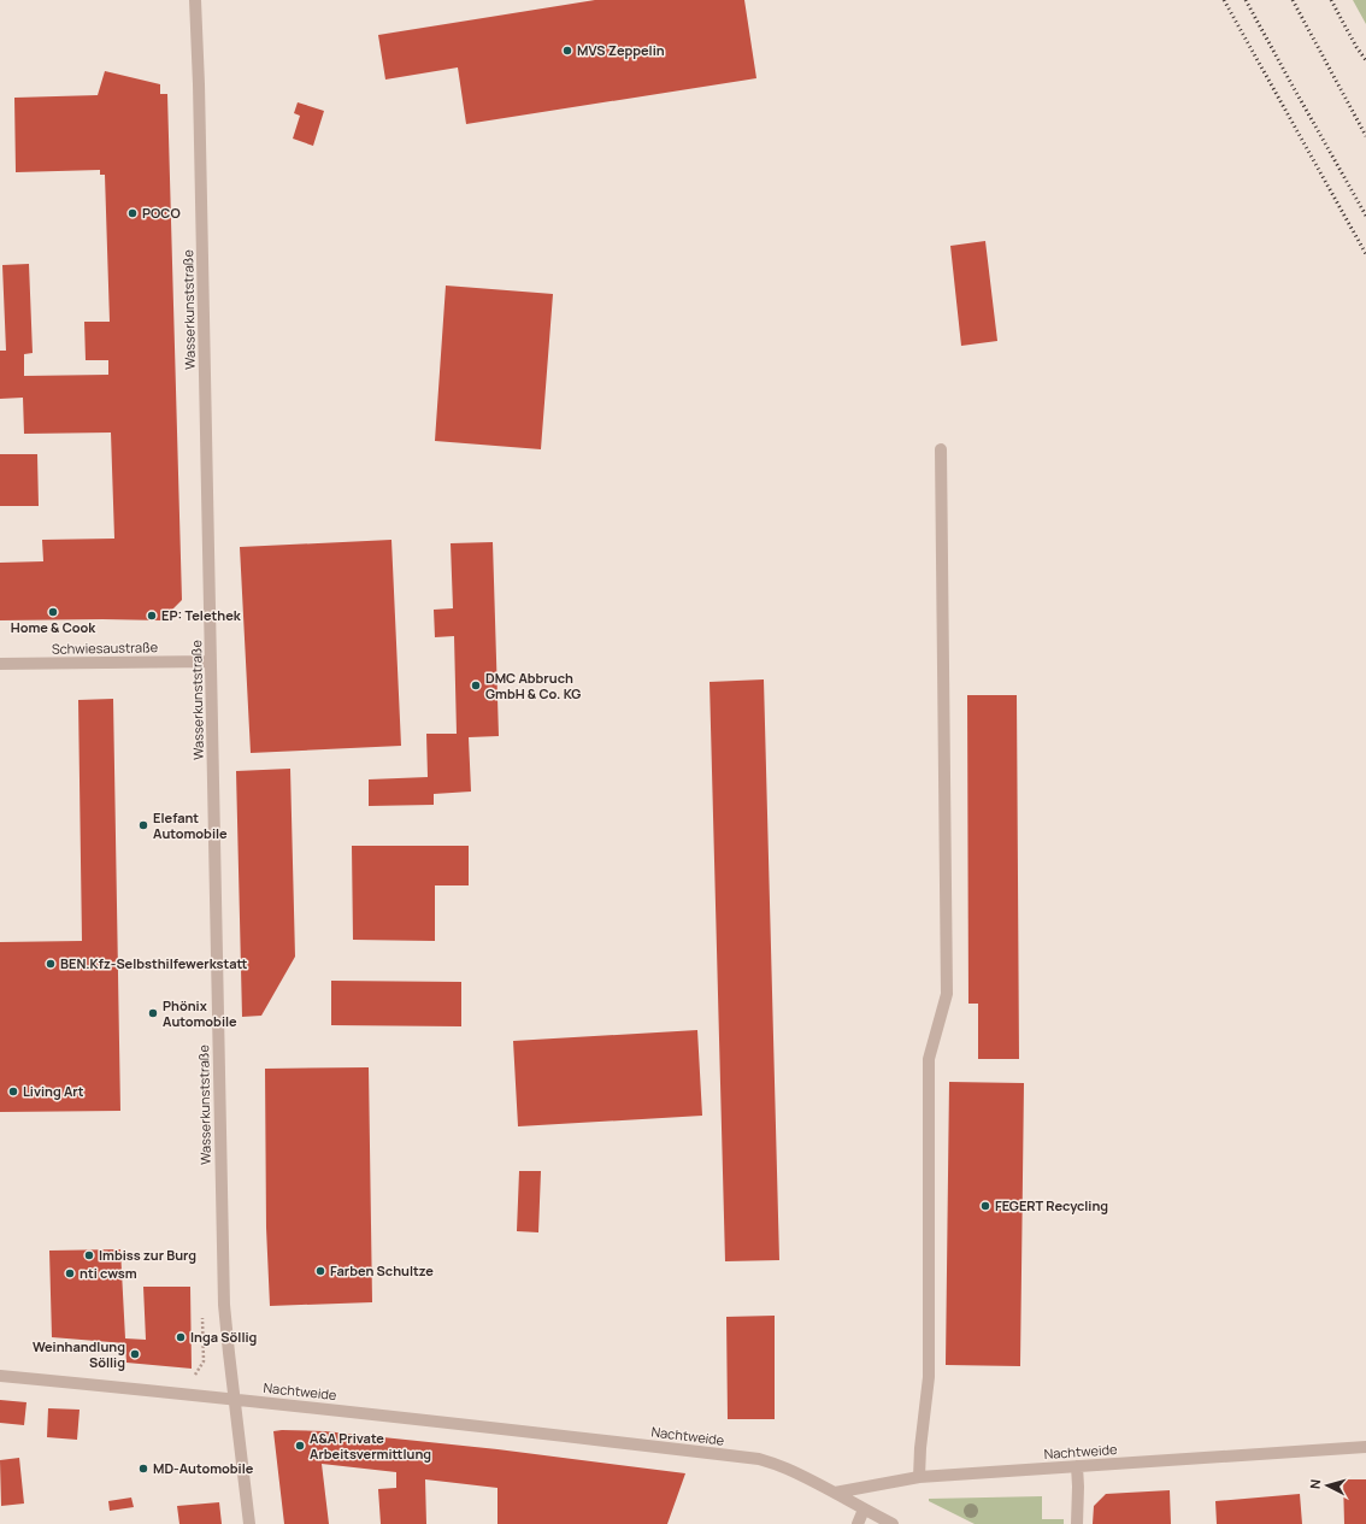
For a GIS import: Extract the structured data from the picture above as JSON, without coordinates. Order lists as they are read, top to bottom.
{
  "streets": {
    "street": ["Wasserkunststraße", "Schwiesaustraße", "Nachtweide"]
  },
  "crossings": [
    ["Wasserkunststraße", "Schwiesaustraße"],
    ["Wasserkunststraße", "Nachtweide"]
  ],
  "places": [
    "MVS Zeppelin",
    "POCO",
    "Home & Cook",
    "EP: Telethek",
    "DMC Abbruch GmbH & Co. KG",
    "Elefant Automobile",
    "BEN.Kfz-Selbsthilfewerkstatt",
    "Phönix Automobile",
    "Living Art",
    "FEGERT Recycling",
    "Imbiss zur Burg",
    "Farben Schultze",
    "nti cwsm",
    "Inga Söllig",
    "Weinhandlung Söllig",
    "A&A Private Arbeitsvermittlung",
    "MD-Automobile"
  ],
  "north": "left"
}
